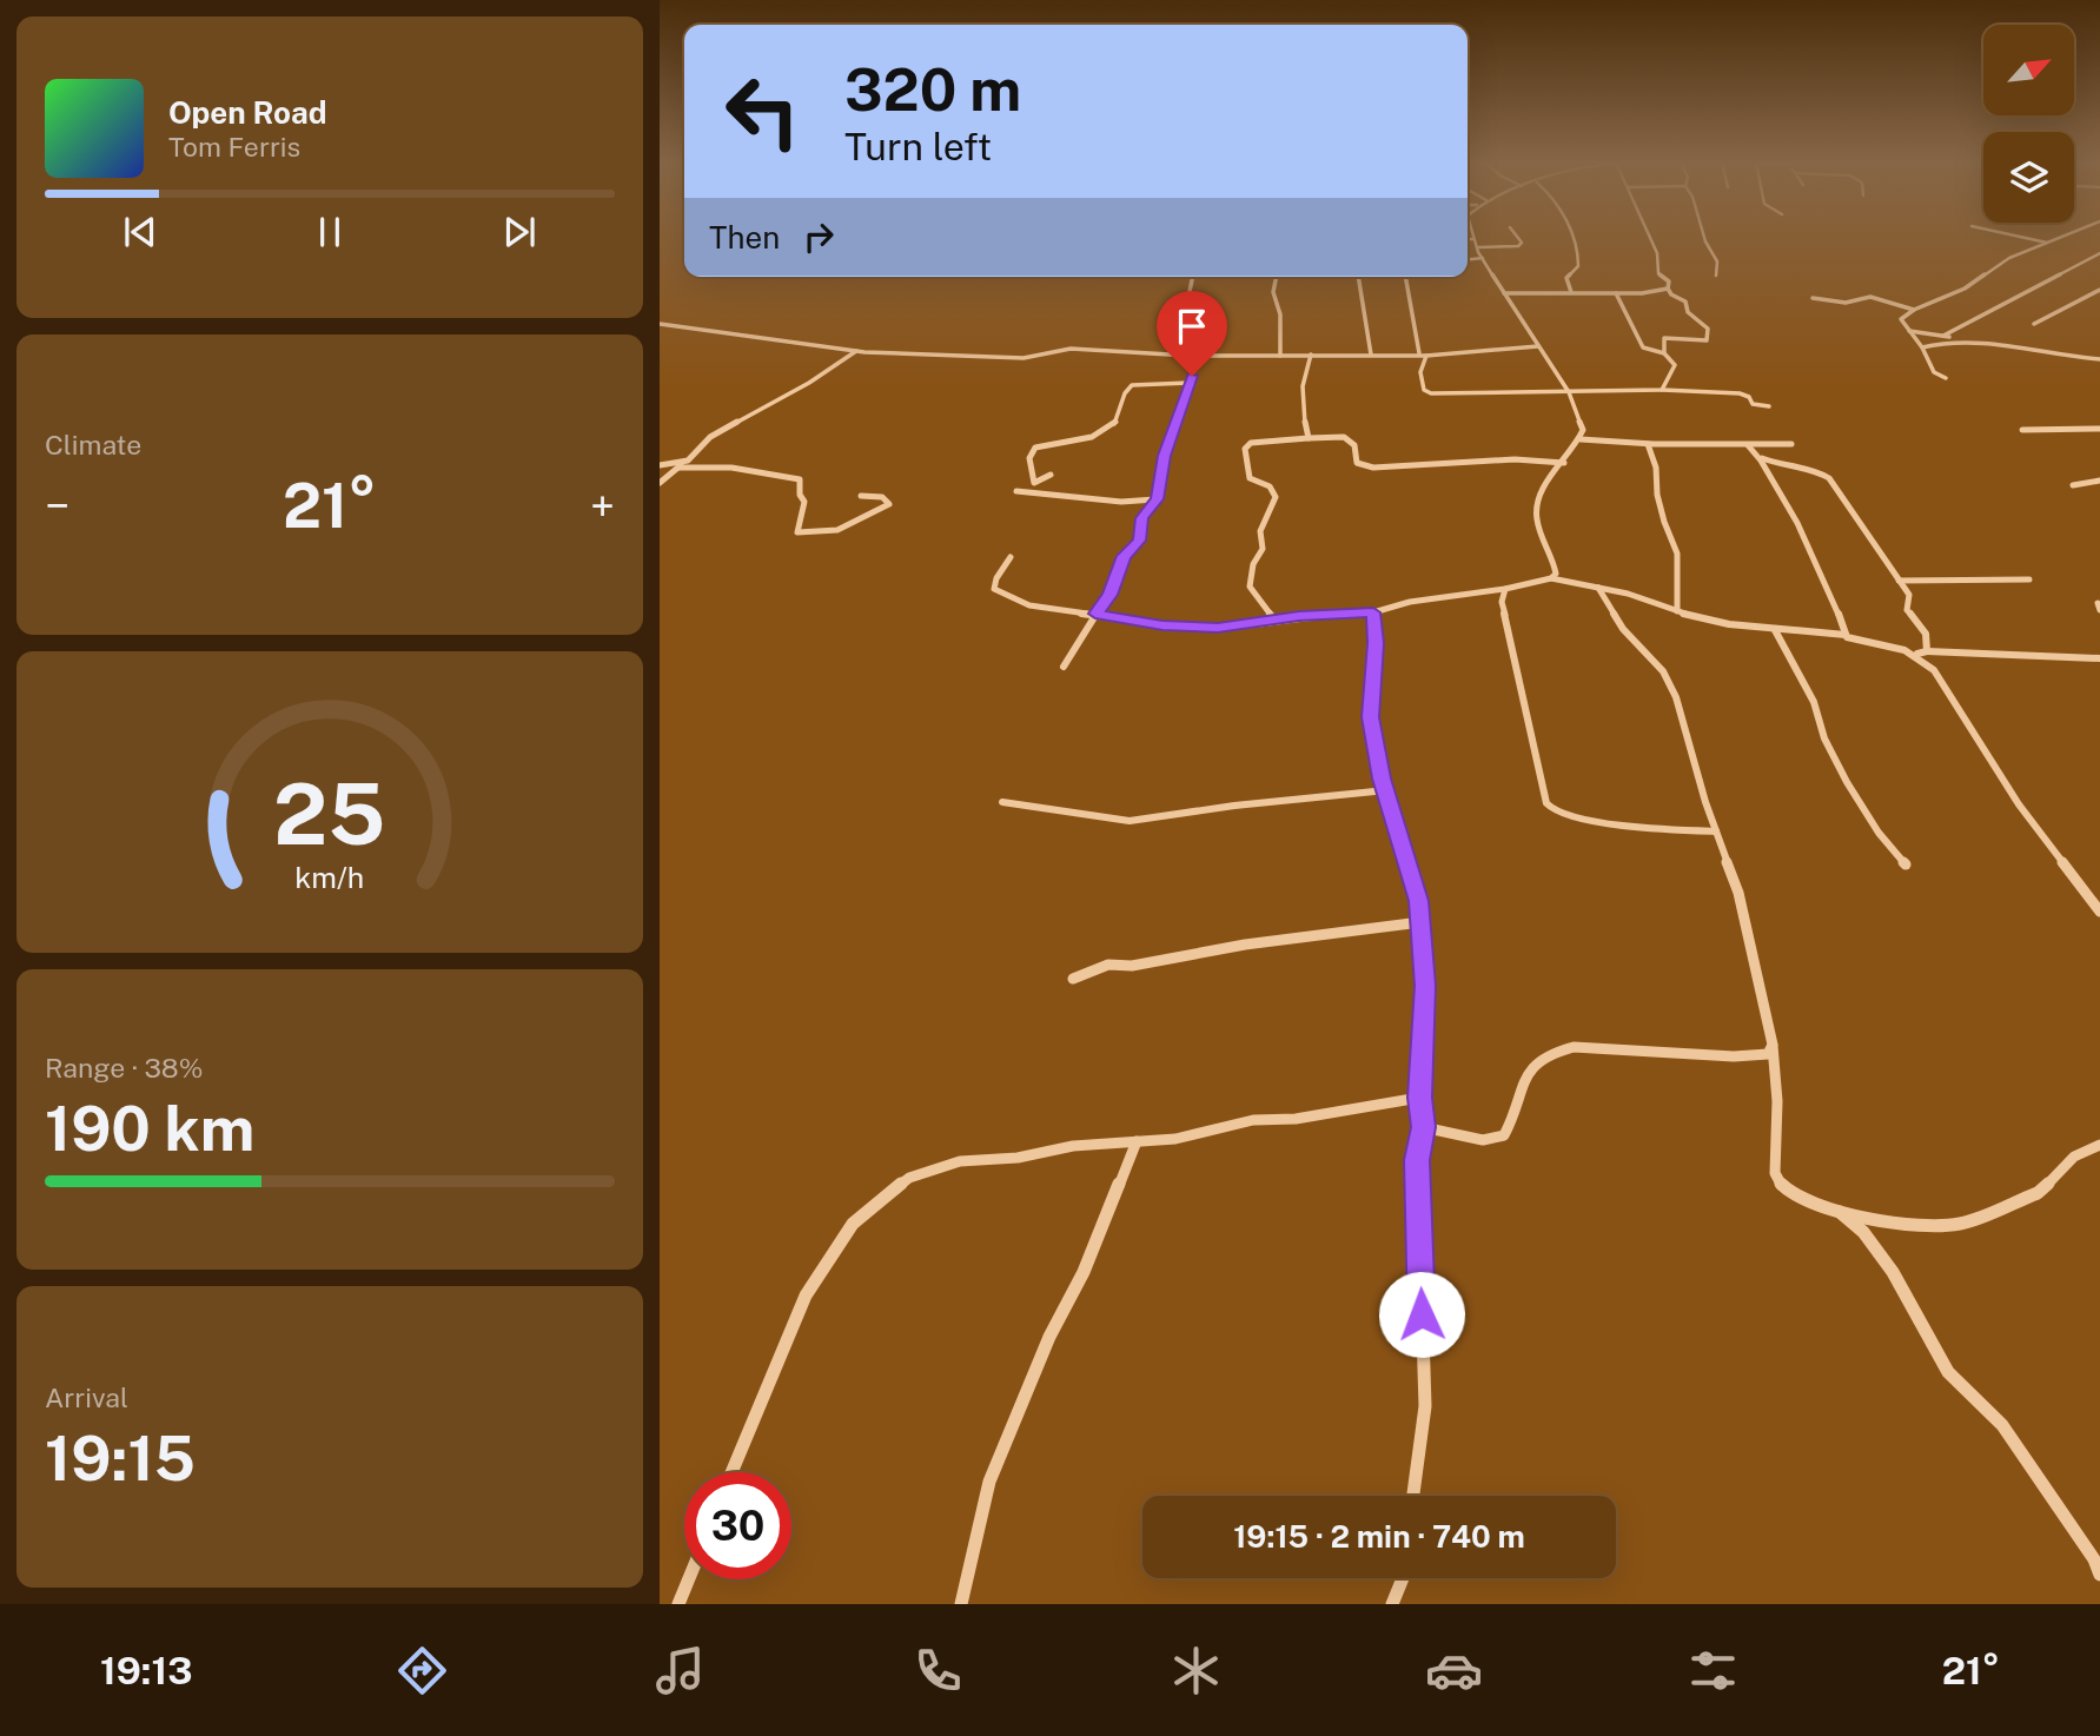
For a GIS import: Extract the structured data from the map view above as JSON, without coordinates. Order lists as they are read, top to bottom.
{
  "north": "top right",
  "page": {
    "turn": ["320 m", "Turn left"],
    "song": ["Open Road", "Tom Ferris"],
    "then": "Then",
    "tile": [
      "Climate",
      ["Range · 38%", "190 km"],
      ["Arrival", "19:15"]
    ],
    "heat": ["−", "21°", "+"],
    "limit": "30",
    "trip": "19:15 · 2 min · 740 m",
    "tabs": ["19:13", "21°"],
    "gauge": ["25", "km/h"]
  }
}
